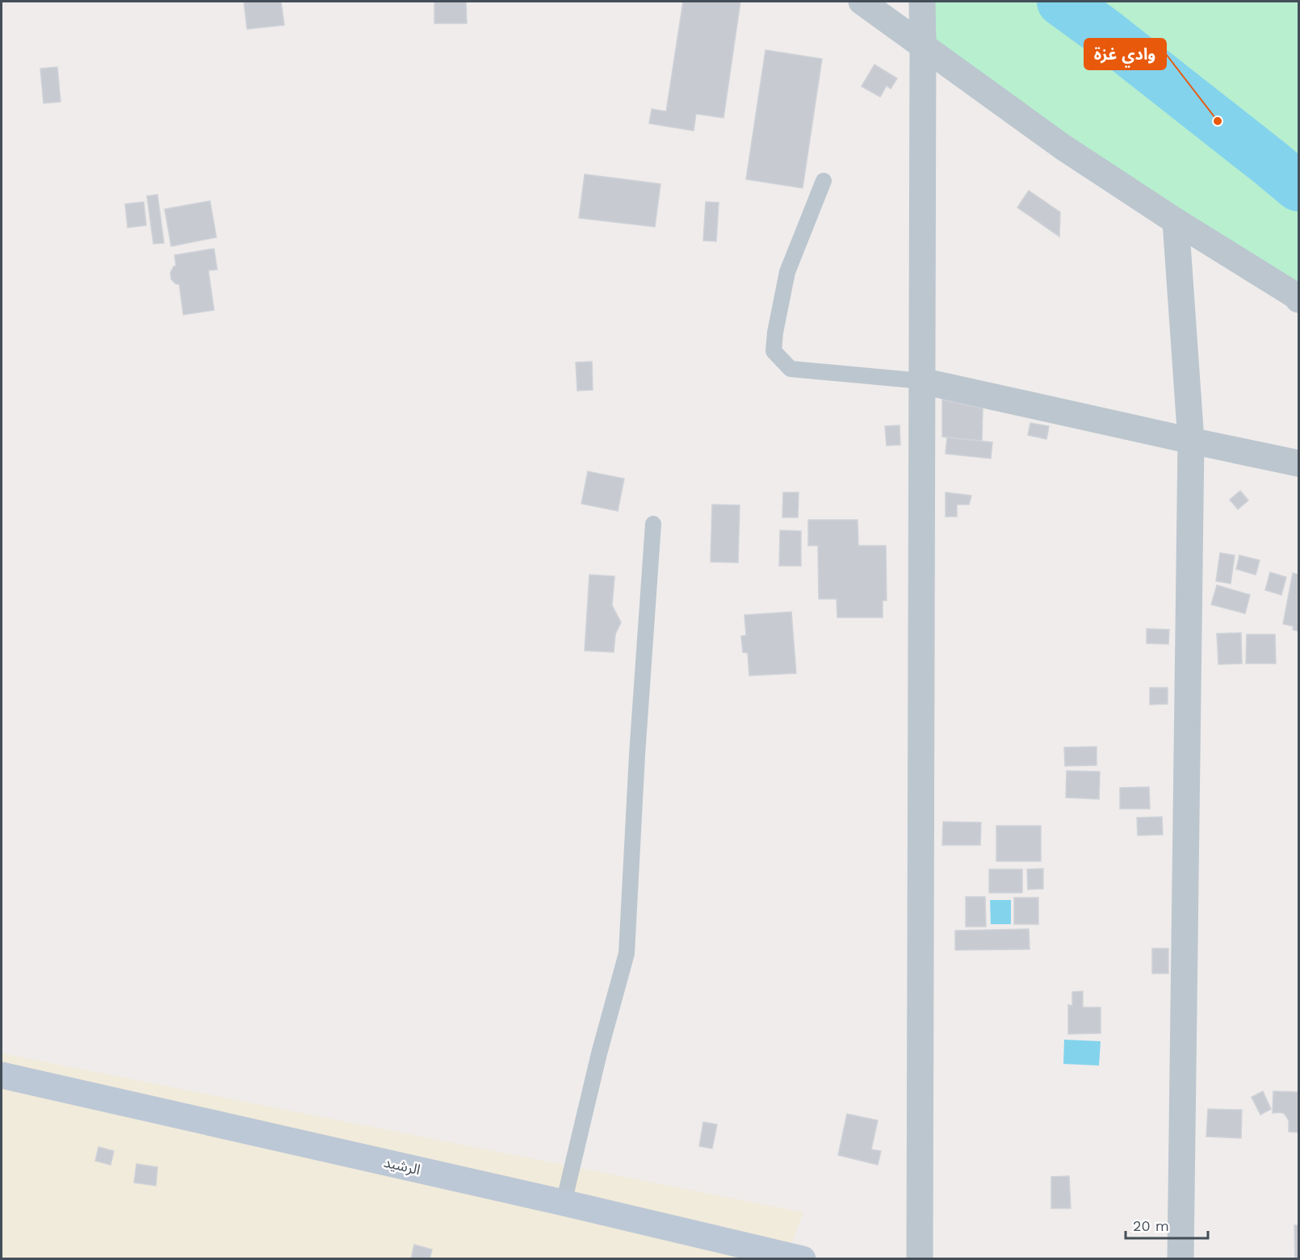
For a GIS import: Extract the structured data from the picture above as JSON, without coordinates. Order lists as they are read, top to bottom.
{
  "streets": {
    "main road": ["الرشيد"]
  },
  "places": ["وادي غزة"],
  "scale_bar": "20 m"
}
